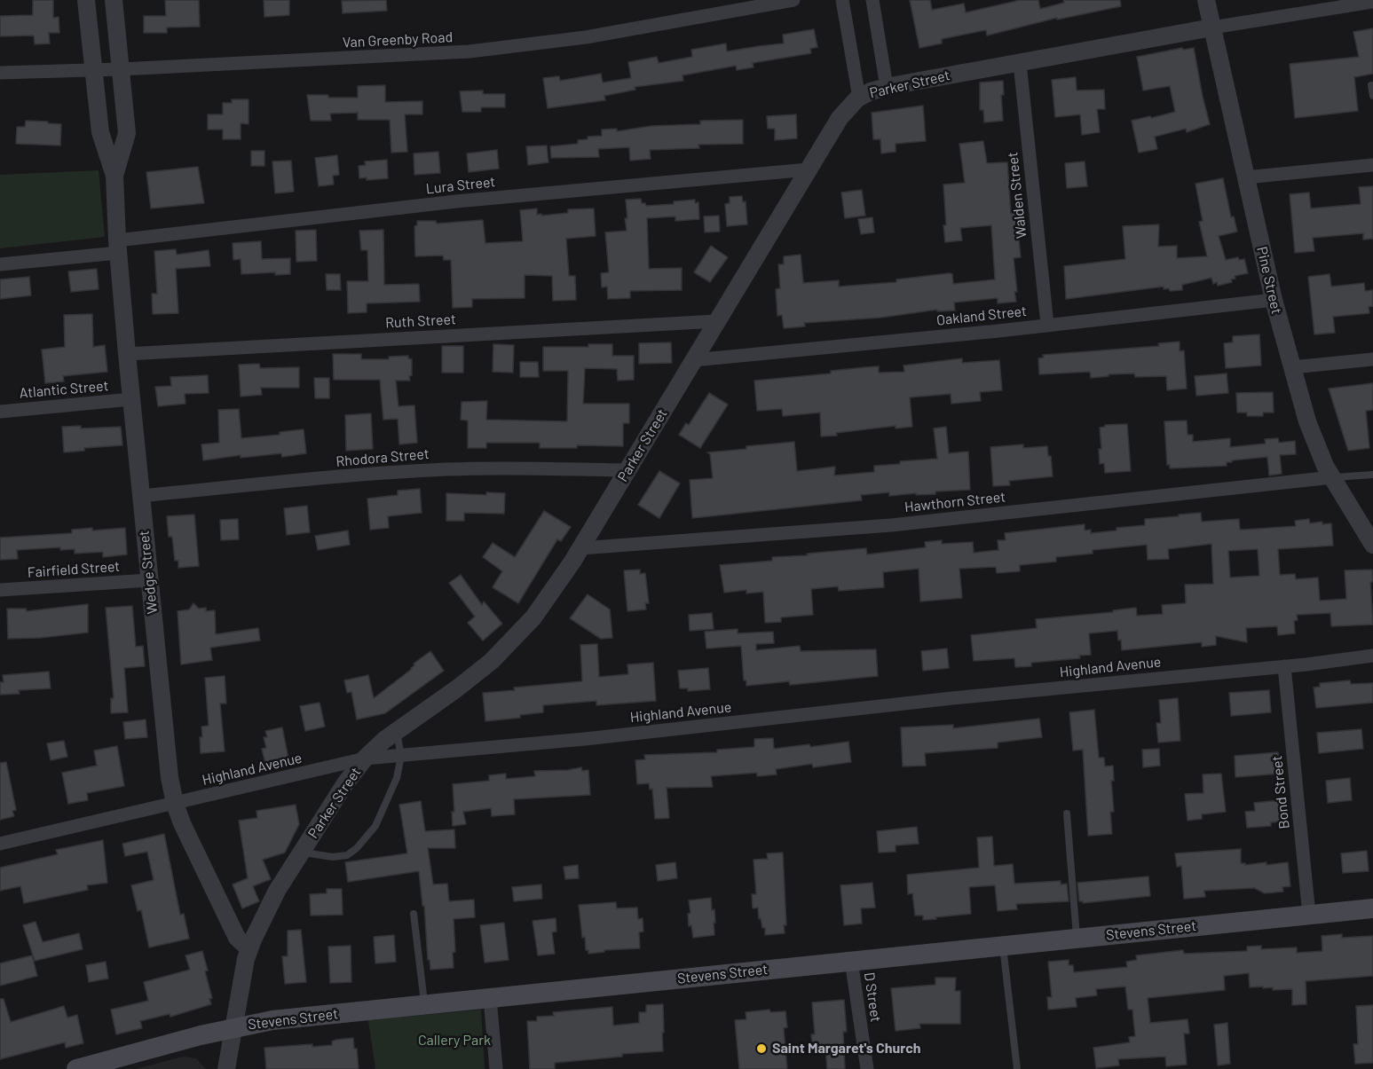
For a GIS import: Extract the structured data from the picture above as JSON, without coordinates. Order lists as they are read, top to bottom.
{
  "streets": {
    "main road": ["Stevens Street"],
    "street": [
      "Van Greenby Road",
      "Parker Street",
      "Lura Street",
      "Walden Street",
      "Pine Street",
      "Oakland Street",
      "Ruth Street",
      "Atlantic Street",
      "Rhodora Street",
      "Hawthorn Street",
      "Fairfield Street",
      "Wedge Street",
      "Highland Avenue",
      "Bond Street",
      "D Street"
    ]
  },
  "crossings": [
    ["Van Greenby Road", "Wedge Street"],
    ["Parker Street", "Lura Street"],
    ["Parker Street", "Walden Street"],
    ["Parker Street", "Pine Street"],
    ["Parker Street", "Oakland Street"],
    ["Parker Street", "Ruth Street"],
    ["Parker Street", "Rhodora Street"],
    ["Parker Street", "Hawthorn Street"],
    ["Parker Street", "Wedge Street"],
    ["Parker Street", "Highland Avenue"],
    ["Parker Street", "Stevens Street"],
    ["Lura Street", "Wedge Street"],
    ["Walden Street", "Oakland Street"],
    ["Pine Street", "Oakland Street"],
    ["Pine Street", "Hawthorn Street"],
    ["Ruth Street", "Wedge Street"],
    ["Atlantic Street", "Wedge Street"],
    ["Rhodora Street", "Wedge Street"],
    ["Fairfield Street", "Wedge Street"],
    ["Wedge Street", "Highland Avenue"],
    ["Highland Avenue", "Bond Street"],
    ["Bond Street", "Stevens Street"],
    ["Stevens Street", "D Street"]
  ],
  "parks": ["Callery Park"],
  "places": ["Saint Margaret's Church"]
}
